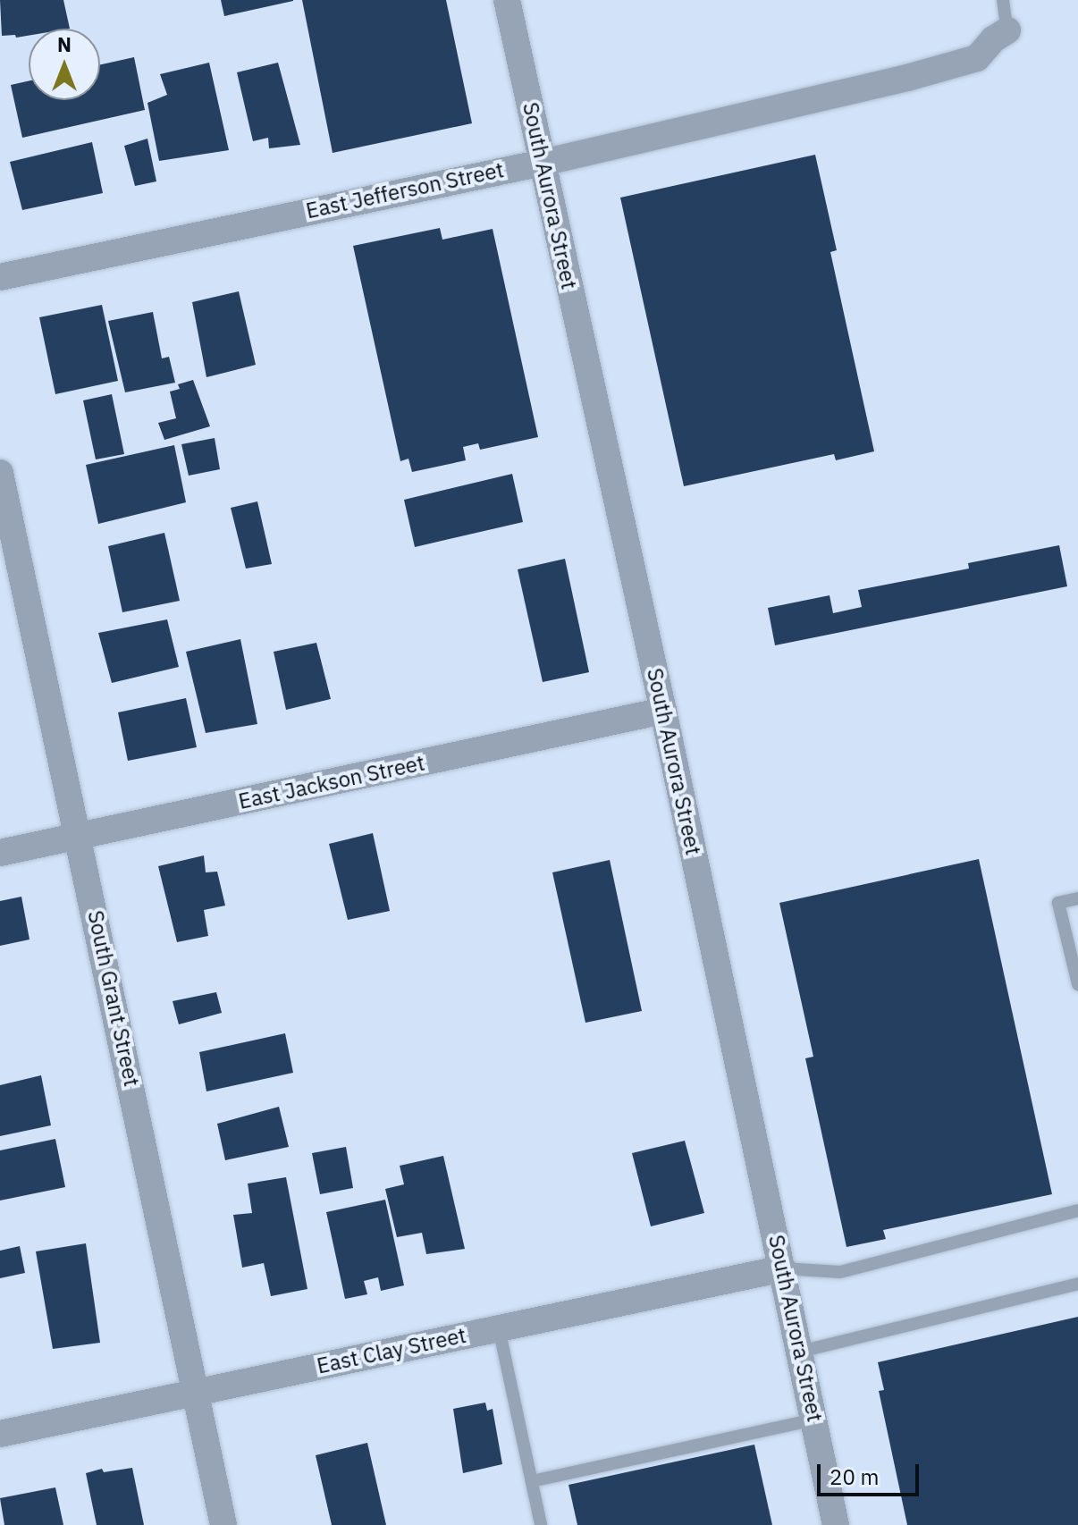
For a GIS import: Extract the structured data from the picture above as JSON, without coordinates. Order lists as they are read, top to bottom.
{
  "streets": {
    "street": [
      "East Jefferson Street",
      "South Aurora Street",
      "East Jackson Street",
      "South Grant Street",
      "East Clay Street"
    ]
  },
  "crossings": [
    ["East Jefferson Street", "South Aurora Street"],
    ["South Aurora Street", "East Jackson Street"],
    ["South Aurora Street", "East Clay Street"],
    ["East Jackson Street", "South Grant Street"],
    ["South Grant Street", "East Clay Street"]
  ],
  "scale_bar": "20 m",
  "north": "top"
}
